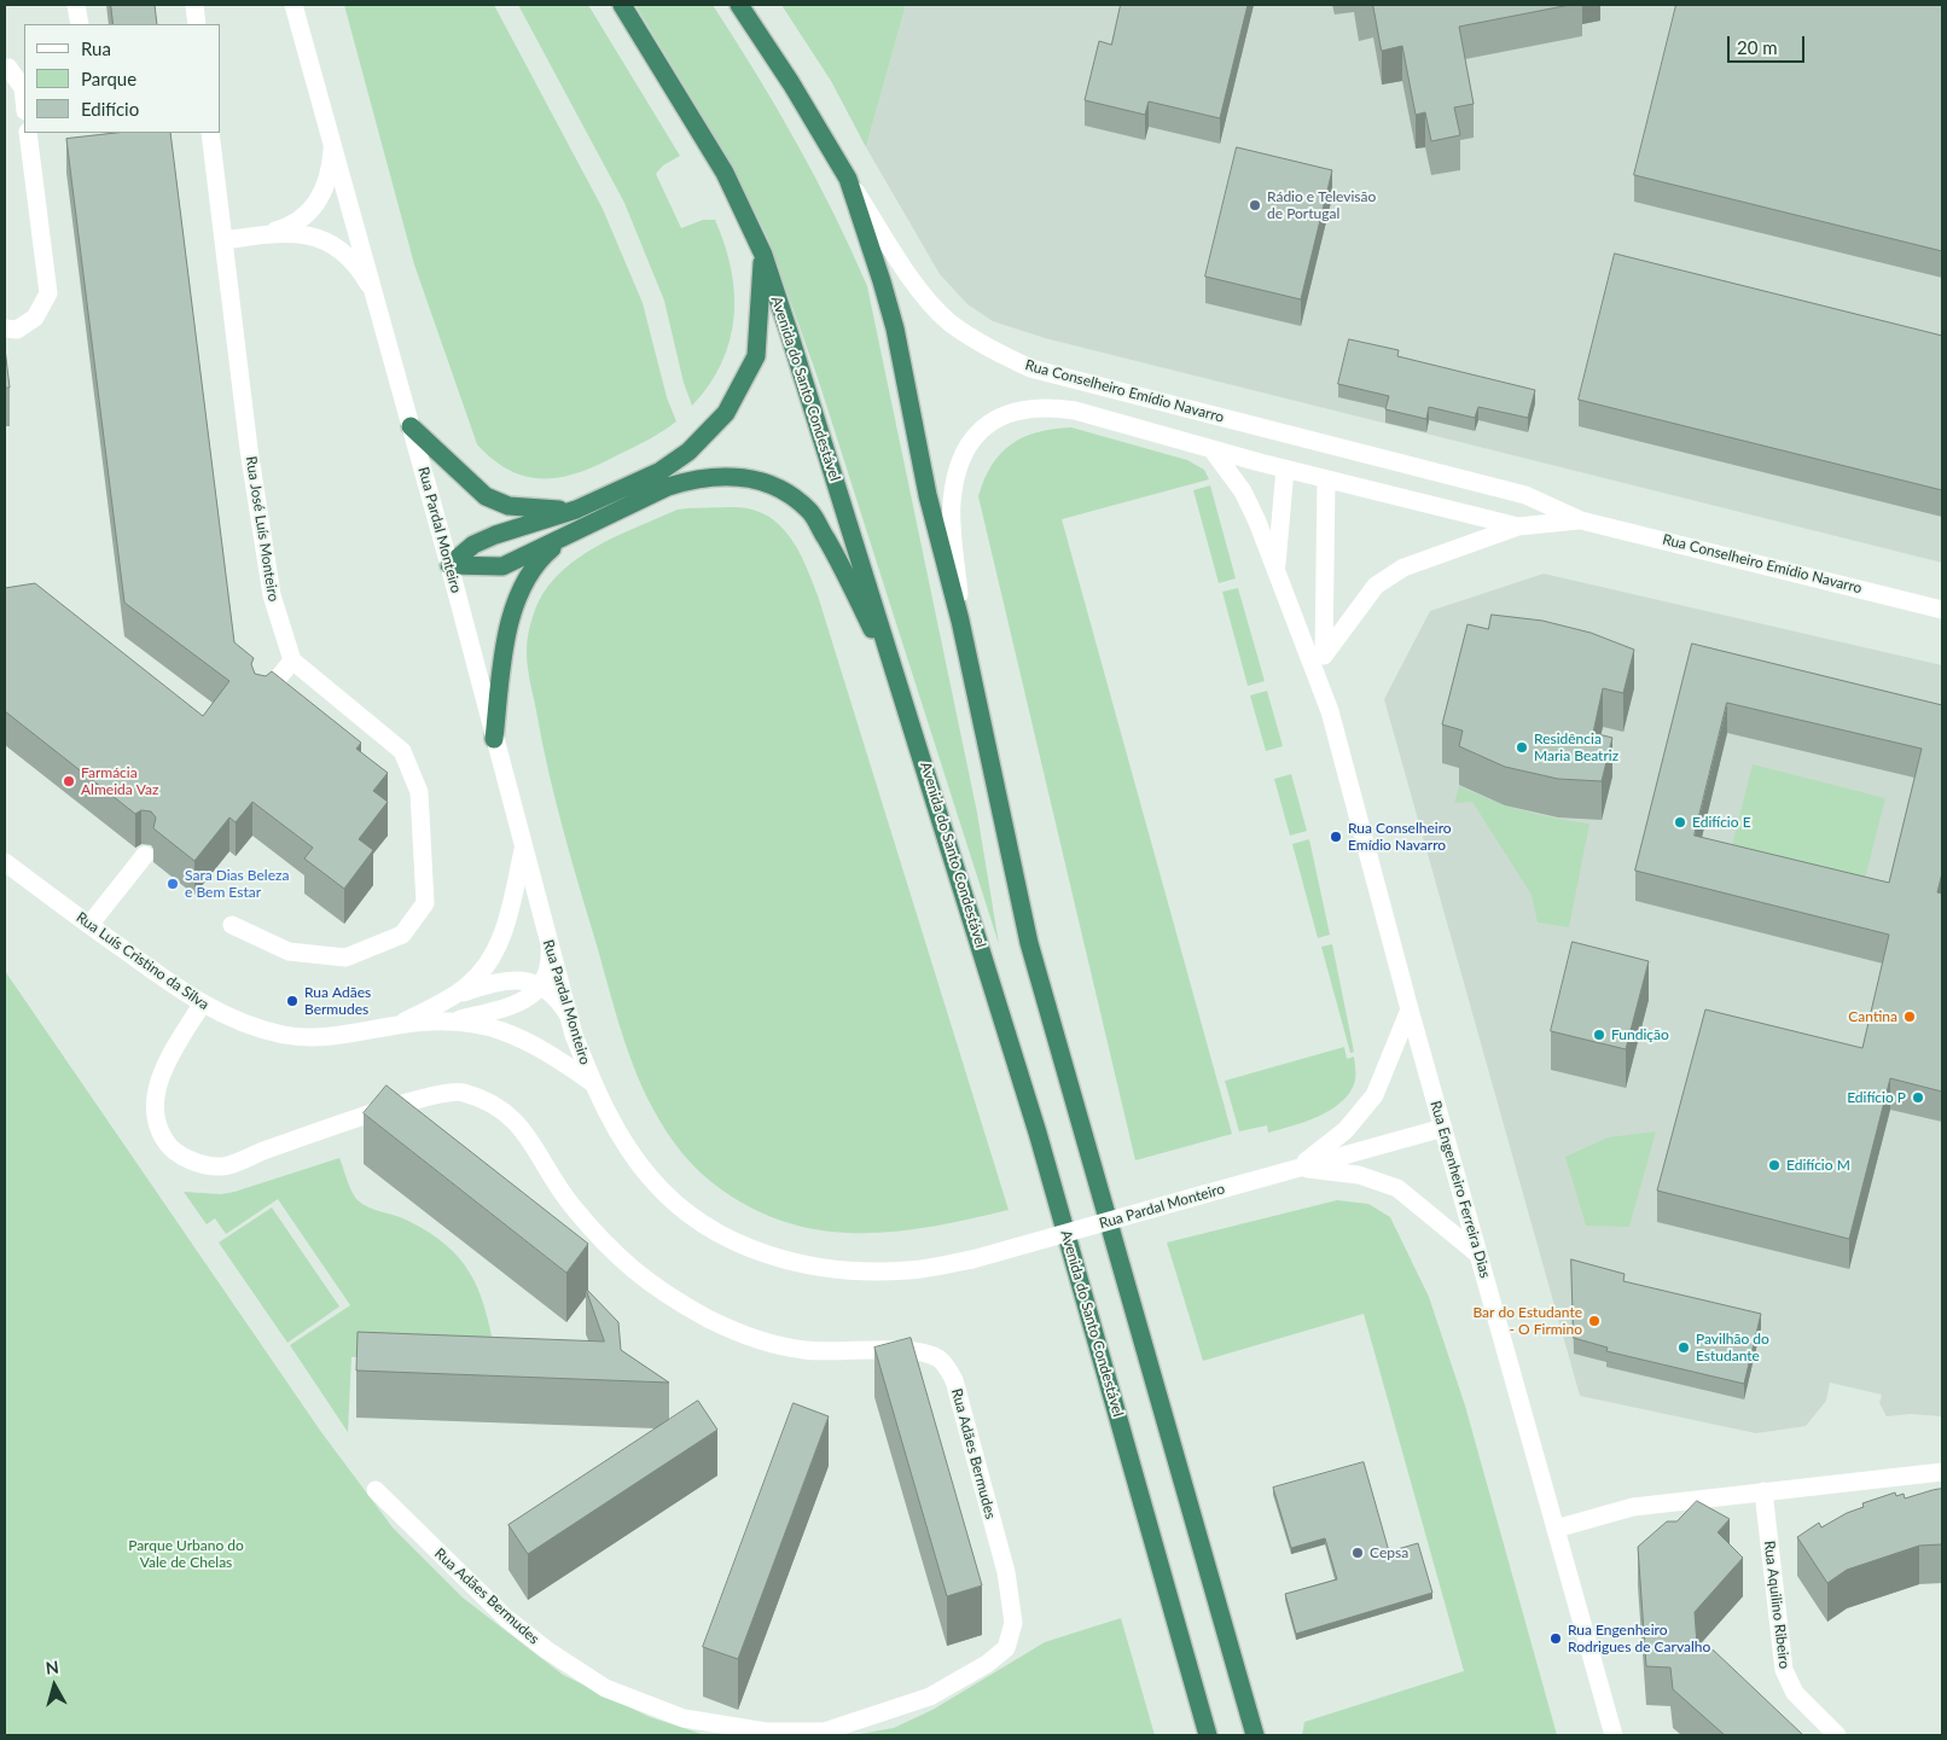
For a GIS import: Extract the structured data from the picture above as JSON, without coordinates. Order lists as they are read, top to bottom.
{
  "streets": {
    "highway": ["Avenida do Santo Condestável"],
    "street": [
      "Rua Conselheiro Emídio Navarro",
      "Rua José Luís Monteiro",
      "Rua Pardal Monteiro",
      "Rua Luís Cristino da Silva",
      "Rua Engenheiro Ferreira Dias",
      "Rua Adães Bermudes",
      "Rua Aquilino Ribeiro"
    ]
  },
  "crossings": [
    ["Rua Conselheiro Emídio Navarro", "Rua Engenheiro Ferreira Dias"],
    ["Rua Pardal Monteiro", "Rua Engenheiro Ferreira Dias"],
    ["Rua Luís Cristino da Silva", "Rua Adães Bermudes"]
  ],
  "parks": ["Parque Urbano do Vale de Chelas"],
  "places": [
    "Rádio e Televisão de Portugal",
    "Residência Maria Beatriz",
    "Farmácia Almeida Vaz",
    "Edifício E",
    "Rua Conselheiro Emídio Navarro",
    "Sara Dias Beleza e Bem Estar",
    "Rua Adães Bermudes",
    "Cantina",
    "Fundição",
    "Edifício P",
    "Edifício M",
    "Bar do Estudante - O Firmino",
    "Pavilhão do Estudante",
    "Cepsa",
    "Rua Engenheiro Rodrigues de Carvalho"
  ],
  "legend": ["Rua", "Parque", "Edifício"],
  "scale_bar": "20 m",
  "north": "top"
}
